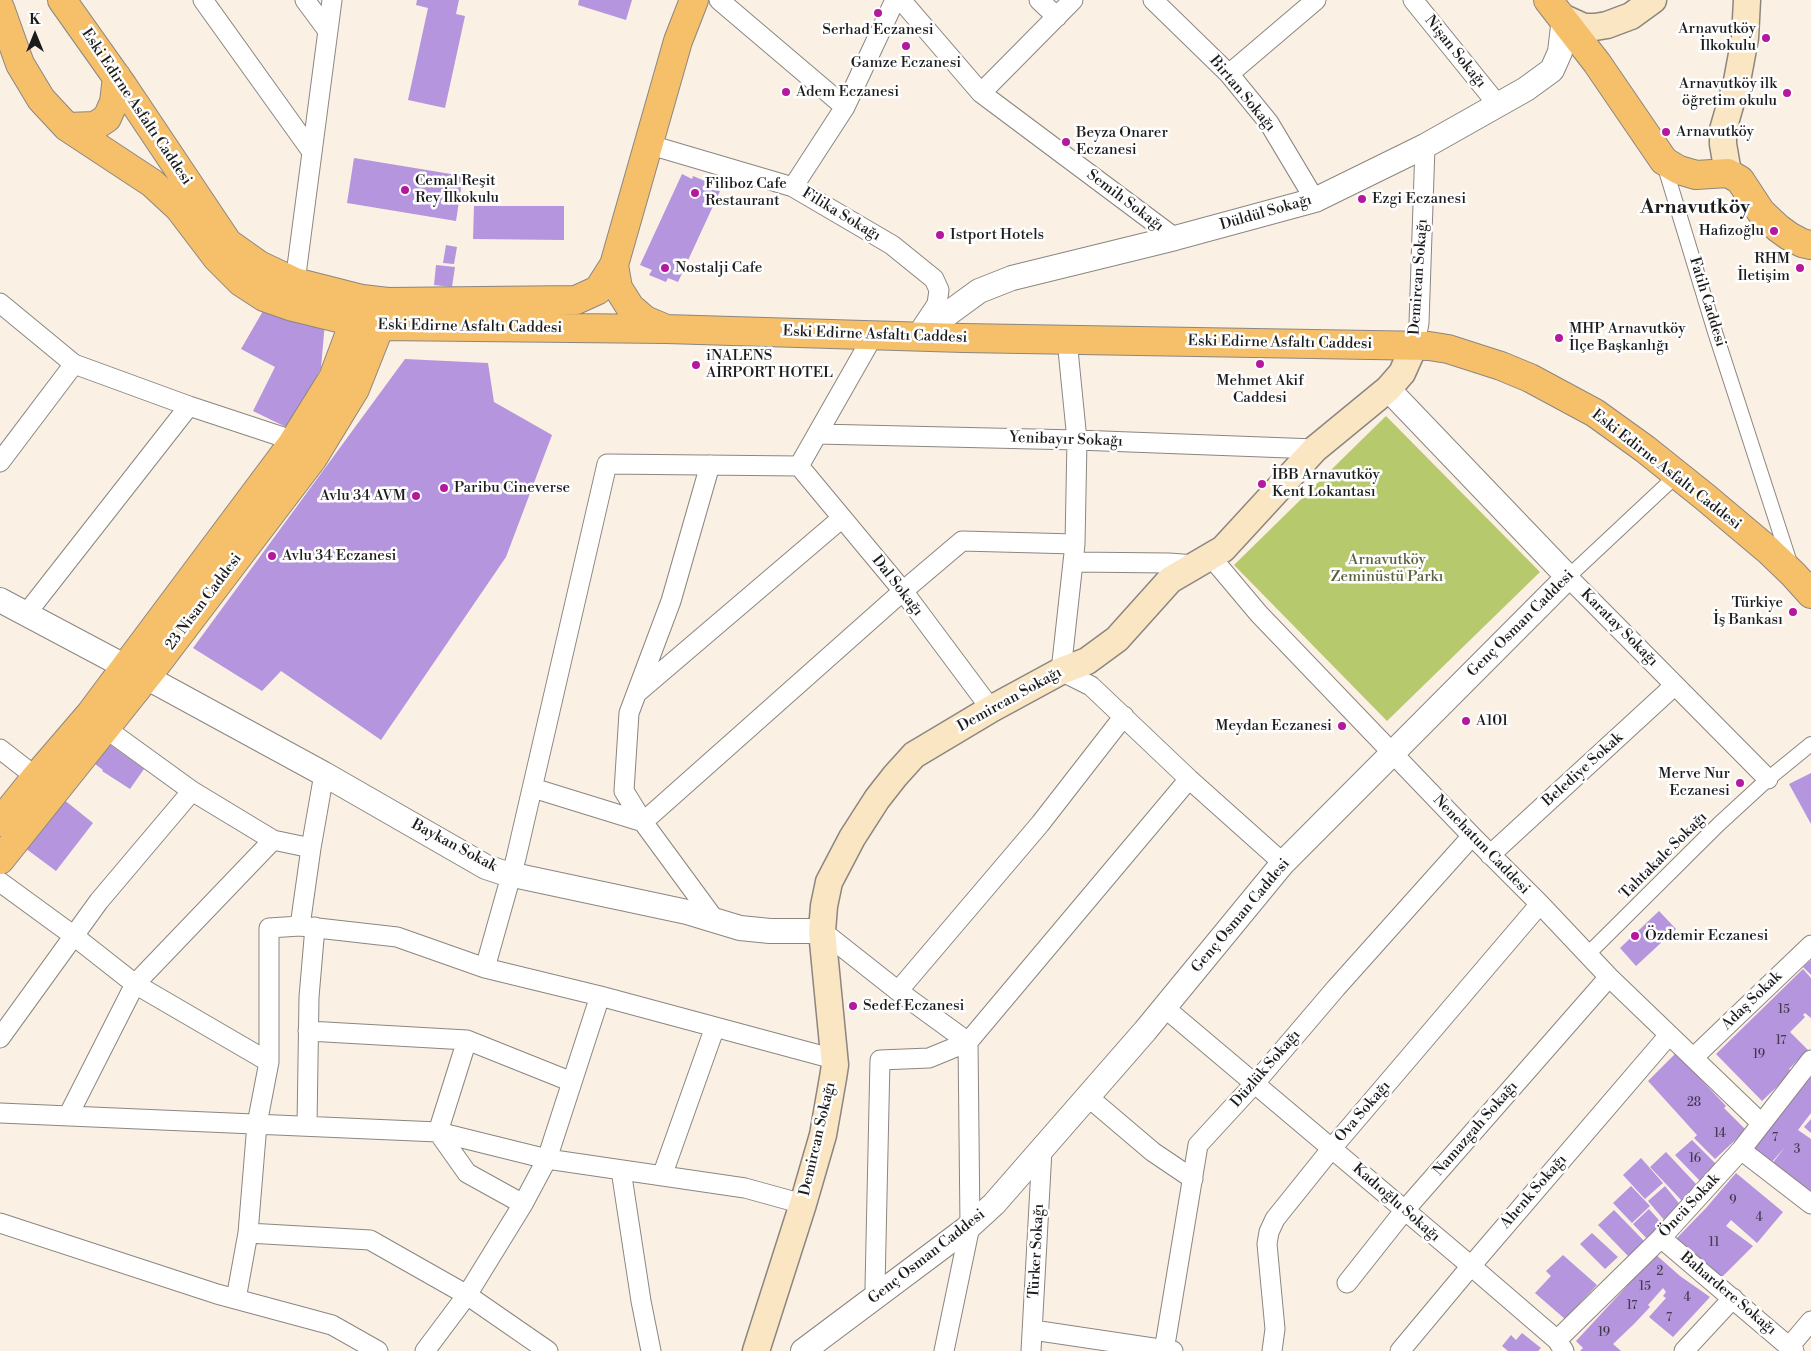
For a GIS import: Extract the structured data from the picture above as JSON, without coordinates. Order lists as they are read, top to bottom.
{
  "streets": {
    "main road": [
      "Eski Edirne Asfaltı Caddesi",
      "Demircan Sokağı",
      "Fatih Caddesi",
      "23 Nisan Caddesi"
    ],
    "street": [
      "Nişan Sokağı",
      "Birtan Sokağı",
      "Semih Sokağı",
      "Düldül Sokağı",
      "Filika Sokağı",
      "Yenibayır Sokağı",
      "Dal Sokağı",
      "Genç Osman Caddesi",
      "Karatay Sokağı",
      "Belediye Sokak",
      "Nenehatun Caddesi",
      "Baykan Sokak",
      "Tahtakale Sokağı",
      "Adaş Sokak",
      "Düzlük Sokağı",
      "Ova Sokağı",
      "Namazgah Sokağı",
      "Ahenk Sokağı",
      "Kadıoğlu Sokağı",
      "Öncü Sokak",
      "Türker Sokağı",
      "Bahardere Sokağı"
    ]
  },
  "crossings": [
    ["Nişan Sokağı", "Düldül Sokağı"],
    ["Birtan Sokağı", "Düldül Sokağı"],
    ["Eski Edirne Asfaltı Caddesi", "Düldül Sokağı"],
    ["Eski Edirne Asfaltı Caddesi", "Filika Sokağı"],
    ["Eski Edirne Asfaltı Caddesi", "Demircan Sokağı"],
    ["Eski Edirne Asfaltı Caddesi", "Fatih Caddesi"],
    ["Eski Edirne Asfaltı Caddesi", "23 Nisan Caddesi"],
    ["Eski Edirne Asfaltı Caddesi", "Genç Osman Caddesi"],
    ["Semih Sokağı", "Düldül Sokağı"],
    ["Düldül Sokağı", "Filika Sokağı"],
    ["Düldül Sokağı", "Demircan Sokağı"],
    ["Düldül Sokağı", "Fatih Caddesi"],
    ["Demircan Sokağı", "Yenibayır Sokağı"],
    ["Demircan Sokağı", "Dal Sokağı"],
    ["Demircan Sokağı", "Karatay Sokağı"],
    ["Demircan Sokağı", "Nenehatun Caddesi"],
    ["Demircan Sokağı", "Baykan Sokak"],
    ["23 Nisan Caddesi", "Baykan Sokak"],
    ["Genç Osman Caddesi", "Karatay Sokağı"],
    ["Genç Osman Caddesi", "Nenehatun Caddesi"],
    ["Genç Osman Caddesi", "Kadıoğlu Sokağı"],
    ["Genç Osman Caddesi", "Türker Sokağı"],
    ["Karatay Sokağı", "Belediye Sokak"],
    ["Karatay Sokağı", "Tahtakale Sokağı"],
    ["Belediye Sokak", "Nenehatun Caddesi"],
    ["Nenehatun Caddesi", "Tahtakale Sokağı"],
    ["Nenehatun Caddesi", "Adaş Sokak"],
    ["Nenehatun Caddesi", "Düzlük Sokağı"],
    ["Nenehatun Caddesi", "Ova Sokağı"],
    ["Nenehatun Caddesi", "Namazgah Sokağı"],
    ["Nenehatun Caddesi", "Ahenk Sokağı"],
    ["Nenehatun Caddesi", "Öncü Sokak"],
    ["Düzlük Sokağı", "Kadıoğlu Sokağı"],
    ["Ova Sokağı", "Kadıoğlu Sokağı"],
    ["Namazgah Sokağı", "Kadıoğlu Sokağı"],
    ["Ahenk Sokağı", "Kadıoğlu Sokağı"],
    ["Kadıoğlu Sokağı", "Öncü Sokak"],
    ["Öncü Sokak", "Bahardere Sokağı"]
  ],
  "districts": ["Arnavutköy"],
  "parks": ["Arnavutköy Zeminüstü Parkı"],
  "places": [
    "Serhad Eczanesi",
    "Arnavutköy İlkokulu",
    "Gamze Eczanesi",
    "Adem Eczanesi",
    "Arnavutköy ilk öğretim okulu",
    "Arnavutköy",
    "Beyza Onarer Eczanesi",
    "Cemal Reşit Rey İlkokulu",
    "Filiboz Cafe Restaurant",
    "Ezgi Eczanesi",
    "Hafizoğlu",
    "Istport Hotels",
    "Nostalji Cafe",
    "RHM İletişim",
    "MHP Arnavutköy İlçe Başkanlığı",
    "Mehmet Akif Caddesi",
    "iNALENS AİRPORT HOTEL",
    "İBB Arnavutköy Kent Lokantası",
    "Paribu Cineverse",
    "Avlu 34 AVM",
    "Avlu 34 Eczanesi",
    "Türkiye İş Bankası",
    "A101",
    "Meydan Eczanesi",
    "Merve Nur Eczanesi",
    "Özdemir Eczanesi",
    "Sedef Eczanesi"
  ],
  "house_numbers": [
    "15",
    "17",
    "19",
    "28",
    "14",
    "7",
    "3",
    "16",
    "9",
    "4",
    "11",
    "2",
    "15",
    "4",
    "17",
    "7",
    "19"
  ],
  "north": "top"
}
